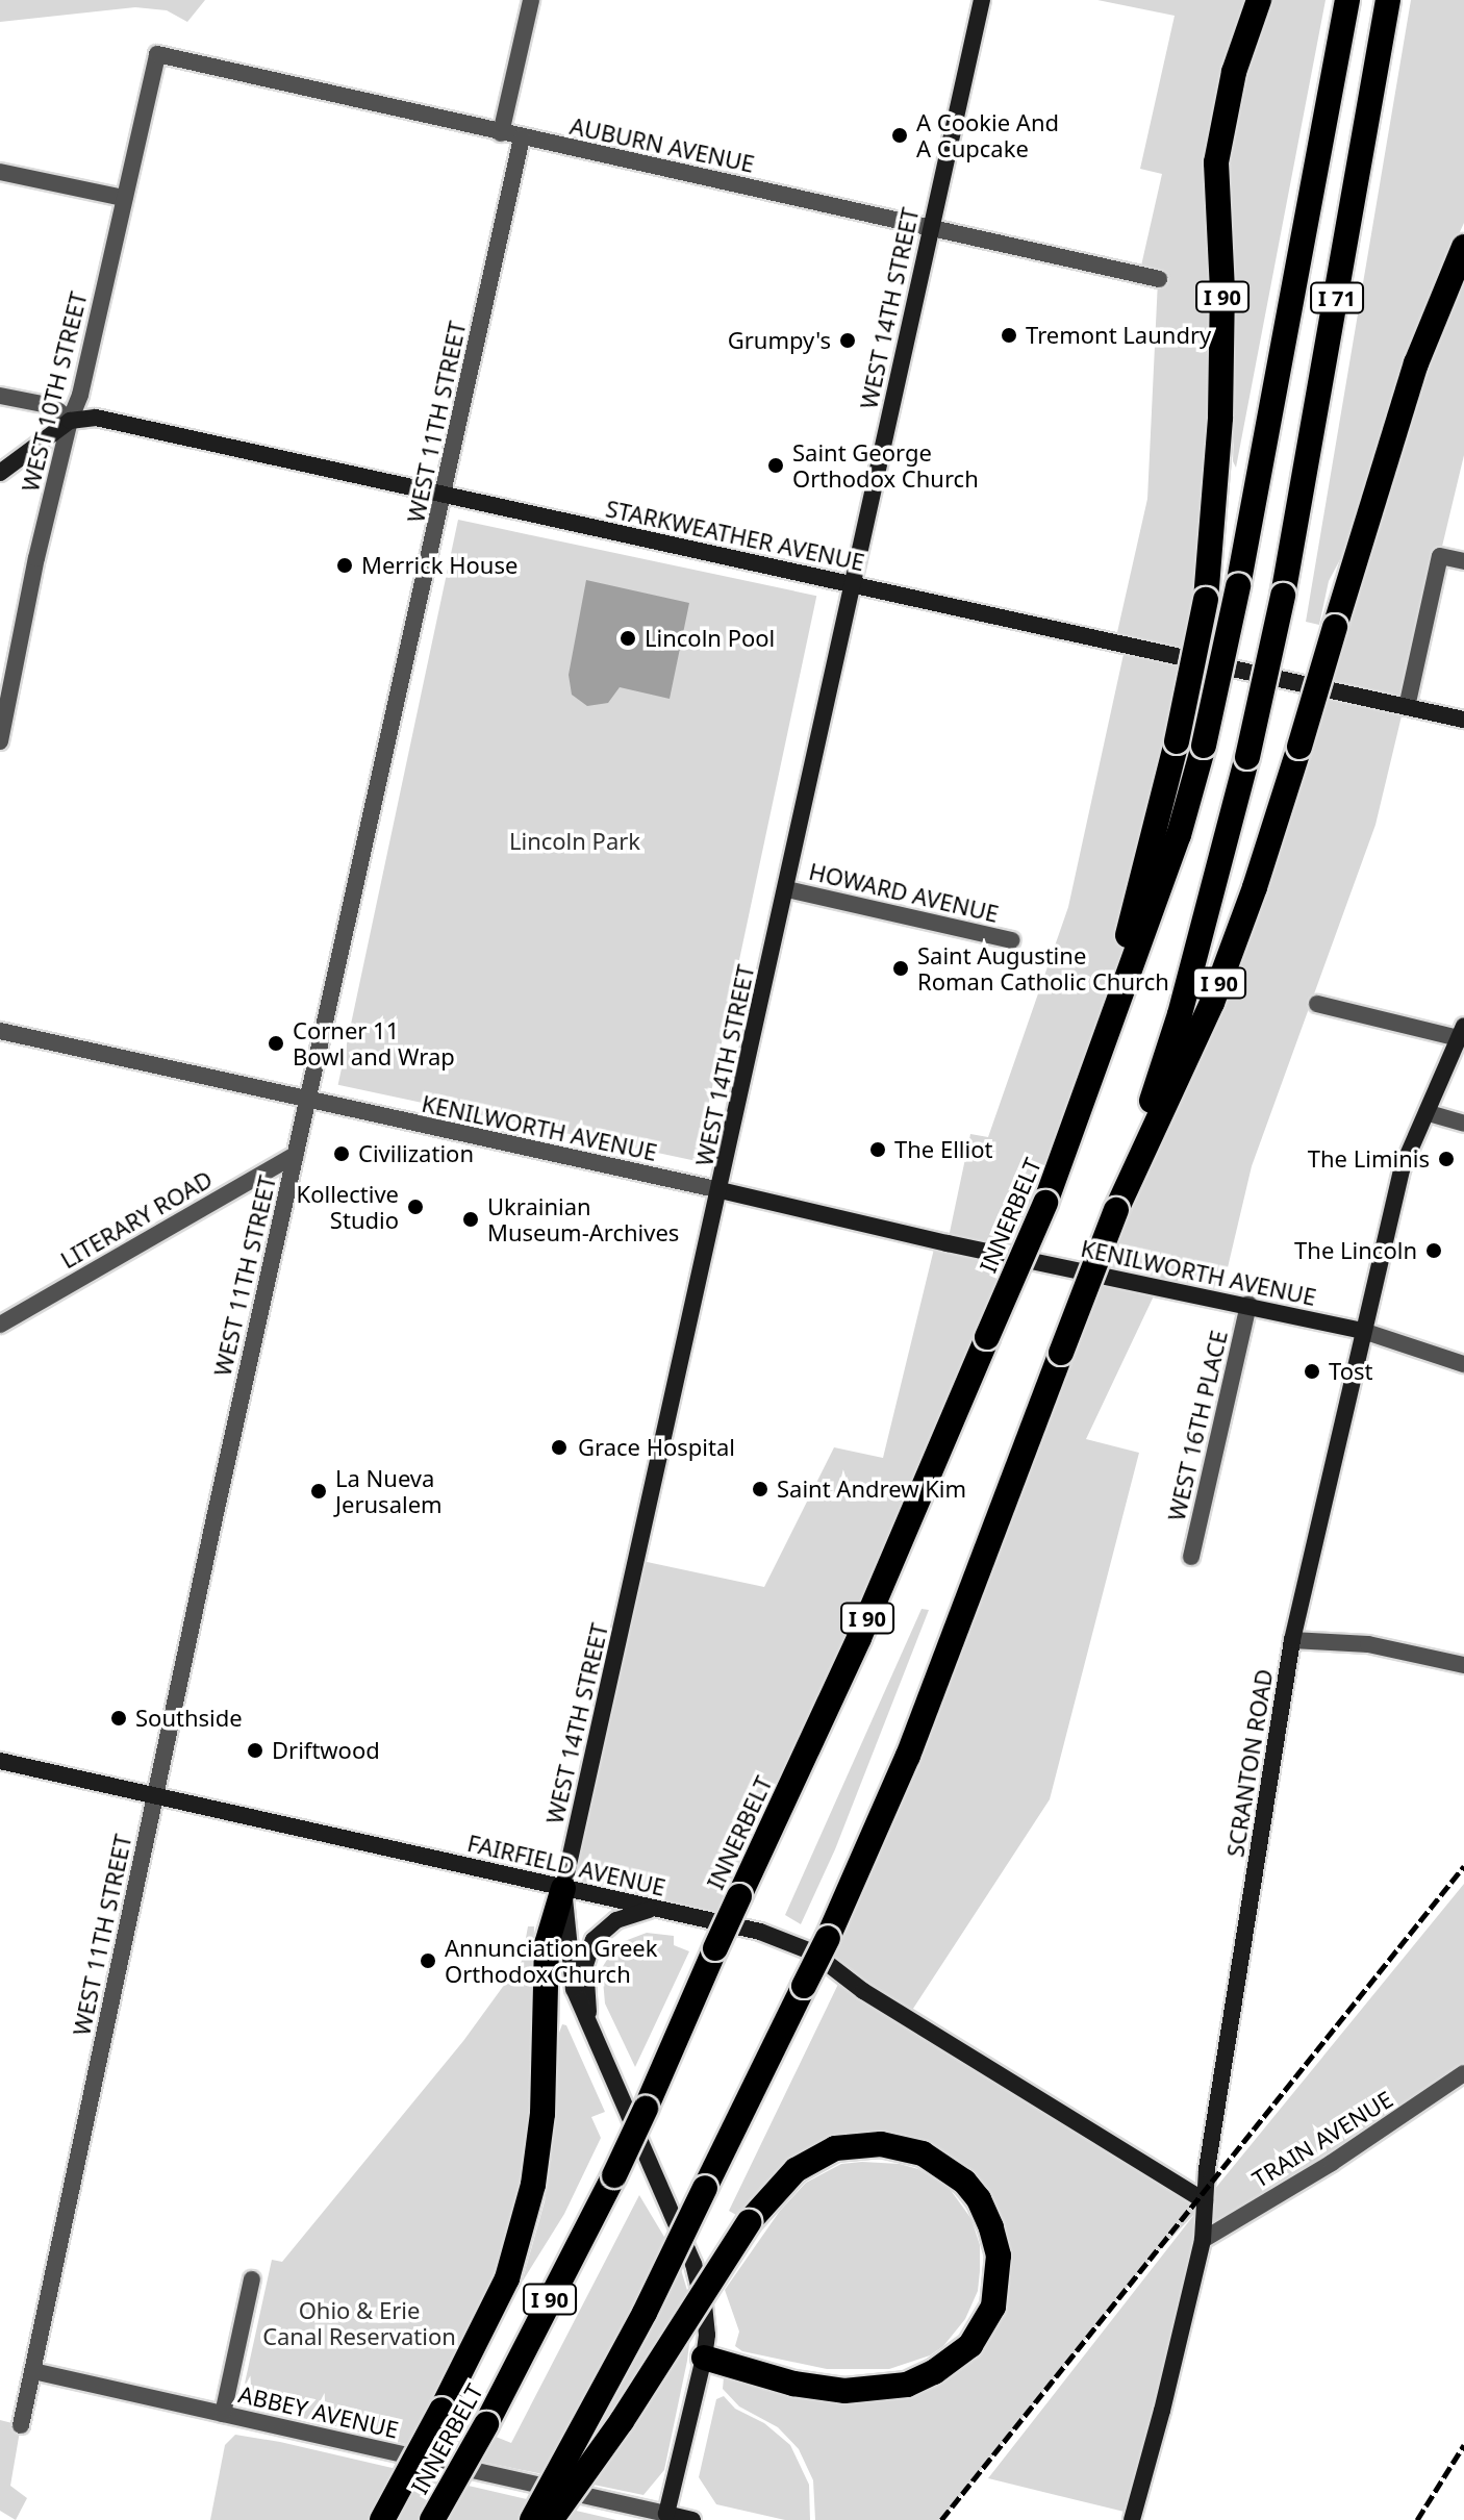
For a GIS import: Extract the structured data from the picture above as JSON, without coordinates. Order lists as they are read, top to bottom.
{
  "streets": {
    "highway": ["I 90", "I 71", "INNERBELT"],
    "street": [
      "AUBURN AVENUE",
      "WEST 14TH STREET",
      "WEST 10TH STREET",
      "WEST 11TH STREET",
      "STARKWEATHER AVENUE",
      "HOWARD AVENUE",
      "KENILWORTH AVENUE",
      "LITERARY ROAD",
      "WEST 16TH PLACE",
      "SCRANTON ROAD",
      "FAIRFIELD AVENUE",
      "TRAIN AVENUE",
      "ABBEY AVENUE"
    ]
  },
  "crossings": [
    ["AUBURN AVENUE", "WEST 14TH STREET"],
    ["AUBURN AVENUE", "WEST 10TH STREET"],
    ["AUBURN AVENUE", "WEST 11TH STREET"],
    ["I 90", "I 71"],
    ["I 90", "INNERBELT"],
    ["I 71", "INNERBELT"],
    ["WEST 14TH STREET", "STARKWEATHER AVENUE"],
    ["WEST 14TH STREET", "HOWARD AVENUE"],
    ["WEST 14TH STREET", "KENILWORTH AVENUE"],
    ["WEST 14TH STREET", "FAIRFIELD AVENUE"],
    ["WEST 14TH STREET", "ABBEY AVENUE"],
    ["WEST 10TH STREET", "STARKWEATHER AVENUE"],
    ["WEST 11TH STREET", "STARKWEATHER AVENUE"],
    ["WEST 11TH STREET", "KENILWORTH AVENUE"],
    ["WEST 11TH STREET", "LITERARY ROAD"],
    ["WEST 11TH STREET", "FAIRFIELD AVENUE"],
    ["WEST 11TH STREET", "ABBEY AVENUE"],
    ["KENILWORTH AVENUE", "WEST 16TH PLACE"],
    ["KENILWORTH AVENUE", "SCRANTON ROAD"],
    ["SCRANTON ROAD", "FAIRFIELD AVENUE"],
    ["SCRANTON ROAD", "TRAIN AVENUE"]
  ],
  "parks": ["Lincoln Park", "Ohio & Erie Canal Reservation"],
  "places": [
    "A Cookie And A Cupcake",
    "Tremont Laundry",
    "Grumpy's",
    "Saint George Orthodox Church",
    "Merrick House",
    "Lincoln Pool",
    "Saint Augustine Roman Catholic Church",
    "Corner 11 Bowl and Wrap",
    "The Elliot",
    "Civilization",
    "The Liminis",
    "Kollective Studio",
    "Ukrainian Museum-Archives",
    "The Lincoln",
    "Tost",
    "Grace Hospital",
    "Saint Andrew Kim",
    "La Nueva Jerusalem",
    "Southside",
    "Driftwood",
    "Annunciation Greek Orthodox Church"
  ]
}
